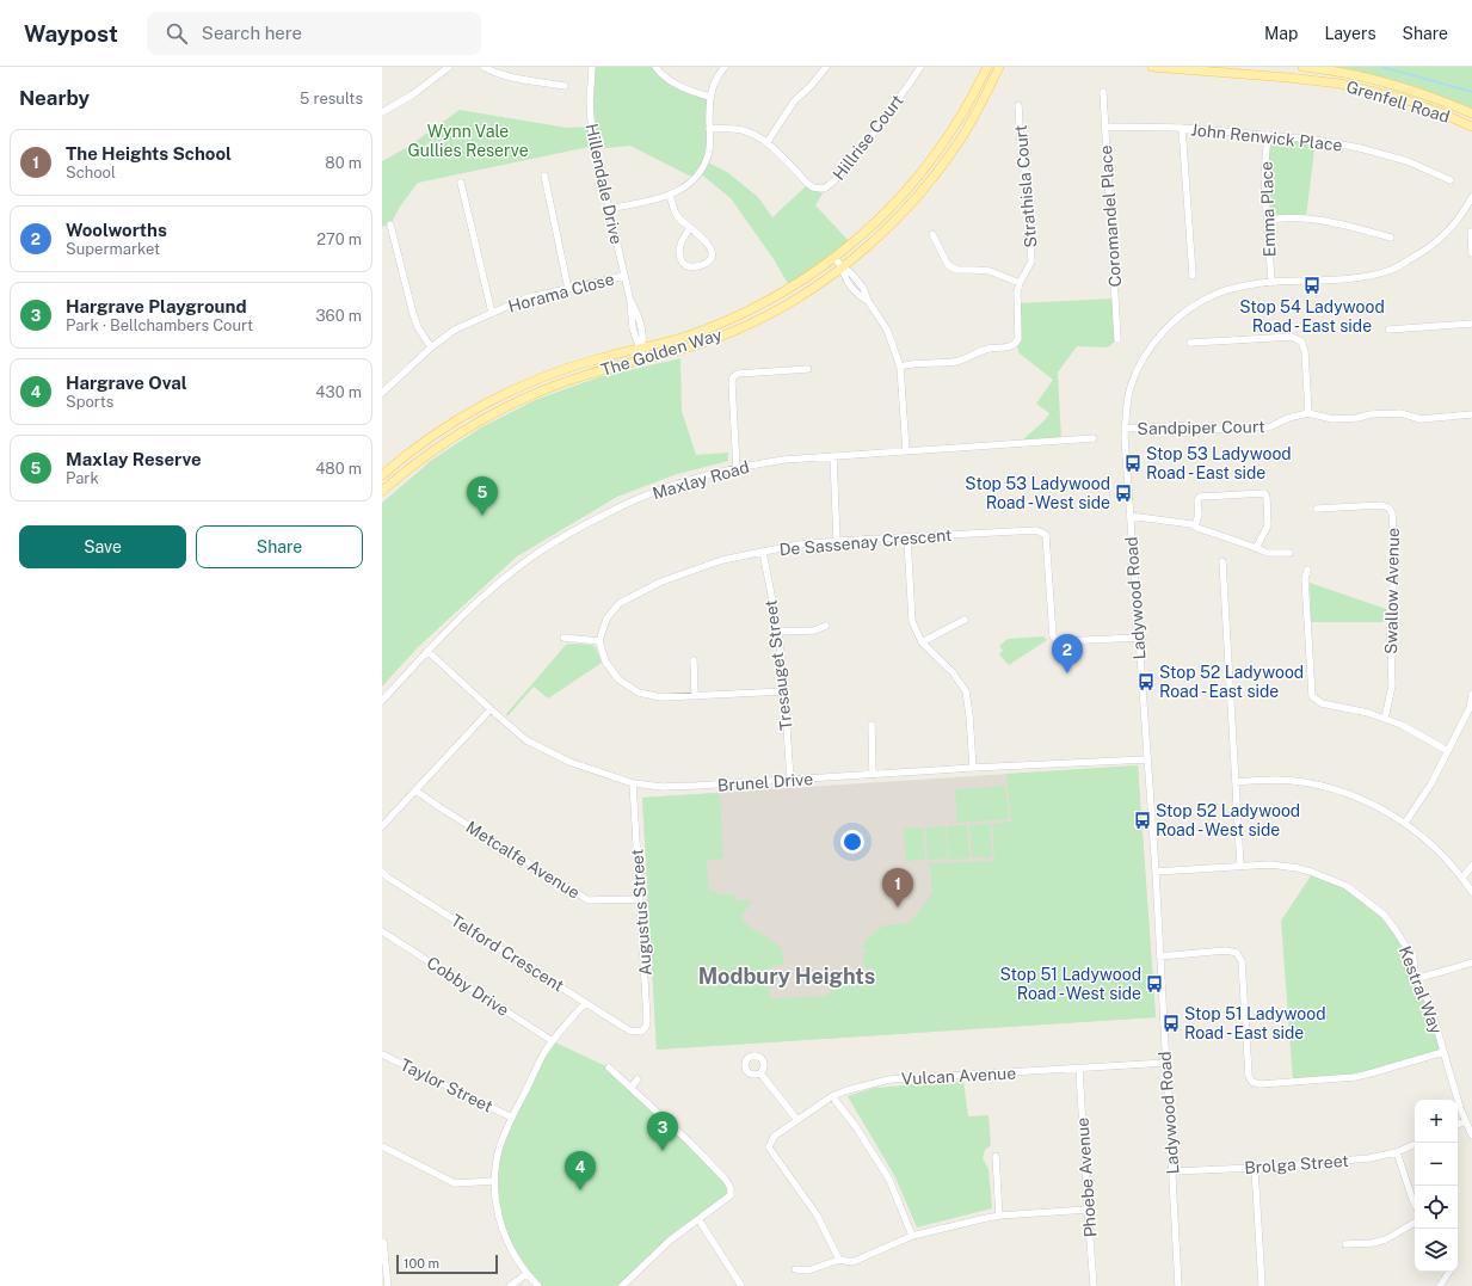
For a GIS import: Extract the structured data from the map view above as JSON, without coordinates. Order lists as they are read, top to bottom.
{
  "streets": {
    "main road": ["Grenfell Road", "The Golden Way"],
    "street": [
      "Hillrise Court",
      "John Renwick Place",
      "Hillendale Drive",
      "Strathisla Court",
      "Emma Place",
      "Coromandel Place",
      "Horama Close",
      "Sandpiper Court",
      "Maxlay Road",
      "De Sassenay Crescent",
      "Swallow Avenue",
      "Ladywood Road",
      "Tresauget Street",
      "Brunel Drive",
      "Metcalfe Avenue",
      "Augustus Street",
      "Telford Crescent",
      "Cobby Drive",
      "Kestral Way",
      "Vulcan Avenue",
      "Taylor Street",
      "Brolga Street",
      "Phoebe Avenue"
    ]
  },
  "crossings": [
    ["John Renwick Place", "Emma Place"],
    ["John Renwick Place", "Coromandel Place"],
    ["Hillendale Drive", "Horama Close"],
    ["Hillendale Drive", "The Golden Way"],
    ["Emma Place", "Ladywood Road"],
    ["Sandpiper Court", "Ladywood Road"],
    ["Maxlay Road", "Brunel Drive"],
    ["De Sassenay Crescent", "Ladywood Road"],
    ["De Sassenay Crescent", "Tresauget Street"],
    ["Ladywood Road", "Brunel Drive"],
    ["Ladywood Road", "Kestral Way"],
    ["Ladywood Road", "Vulcan Avenue"],
    ["Ladywood Road", "Brolga Street"],
    ["Tresauget Street", "Brunel Drive"],
    ["Brunel Drive", "Augustus Street"],
    ["Metcalfe Avenue", "Augustus Street"],
    ["Augustus Street", "Telford Crescent"],
    ["Vulcan Avenue", "Phoebe Avenue"]
  ],
  "districts": ["Modbury Heights"],
  "parks": ["Wynn Vale Gullies Reserve"],
  "places": {
    "bus stop": [
      "Stop 54 Ladywood Road - East side",
      "Stop 53 Ladywood Road - East side",
      "Stop 53 Ladywood Road - West side",
      "Stop 52 Ladywood Road - East side",
      "Stop 52 Ladywood Road - West side",
      "Stop 51 Ladywood Road - West side",
      "Stop 51 Ladywood Road - East side"
    ]
  },
  "scale_bar": "100 m",
  "page": {
    "header": "Waypost",
    "search": "Search here",
    "nav": ["Map", "Layers", "Share"],
    "heading": ["Nearby", "5 results"],
    "list": [
      {
        "mark": "1",
        "name": "The Heights School",
        "note": "School",
        "value": "80 m"
      },
      {
        "mark": "2",
        "name": "Woolworths",
        "note": "Supermarket",
        "value": "270 m"
      },
      {
        "mark": "3",
        "name": "Hargrave Playground",
        "note": "Park · Bellchambers Court",
        "value": "360 m"
      },
      {
        "mark": "4",
        "name": "Hargrave Oval",
        "note": "Sports",
        "value": "430 m"
      },
      {
        "mark": "5",
        "name": "Maxlay Reserve",
        "note": "Park",
        "value": "480 m"
      }
    ],
    "pins": [
      "5",
      "2",
      "1",
      "3",
      "4"
    ],
    "buttons": ["Save", "Share"],
    "map_buttons": ["+", "−"],
    "scale": "100 m"
  }
}
